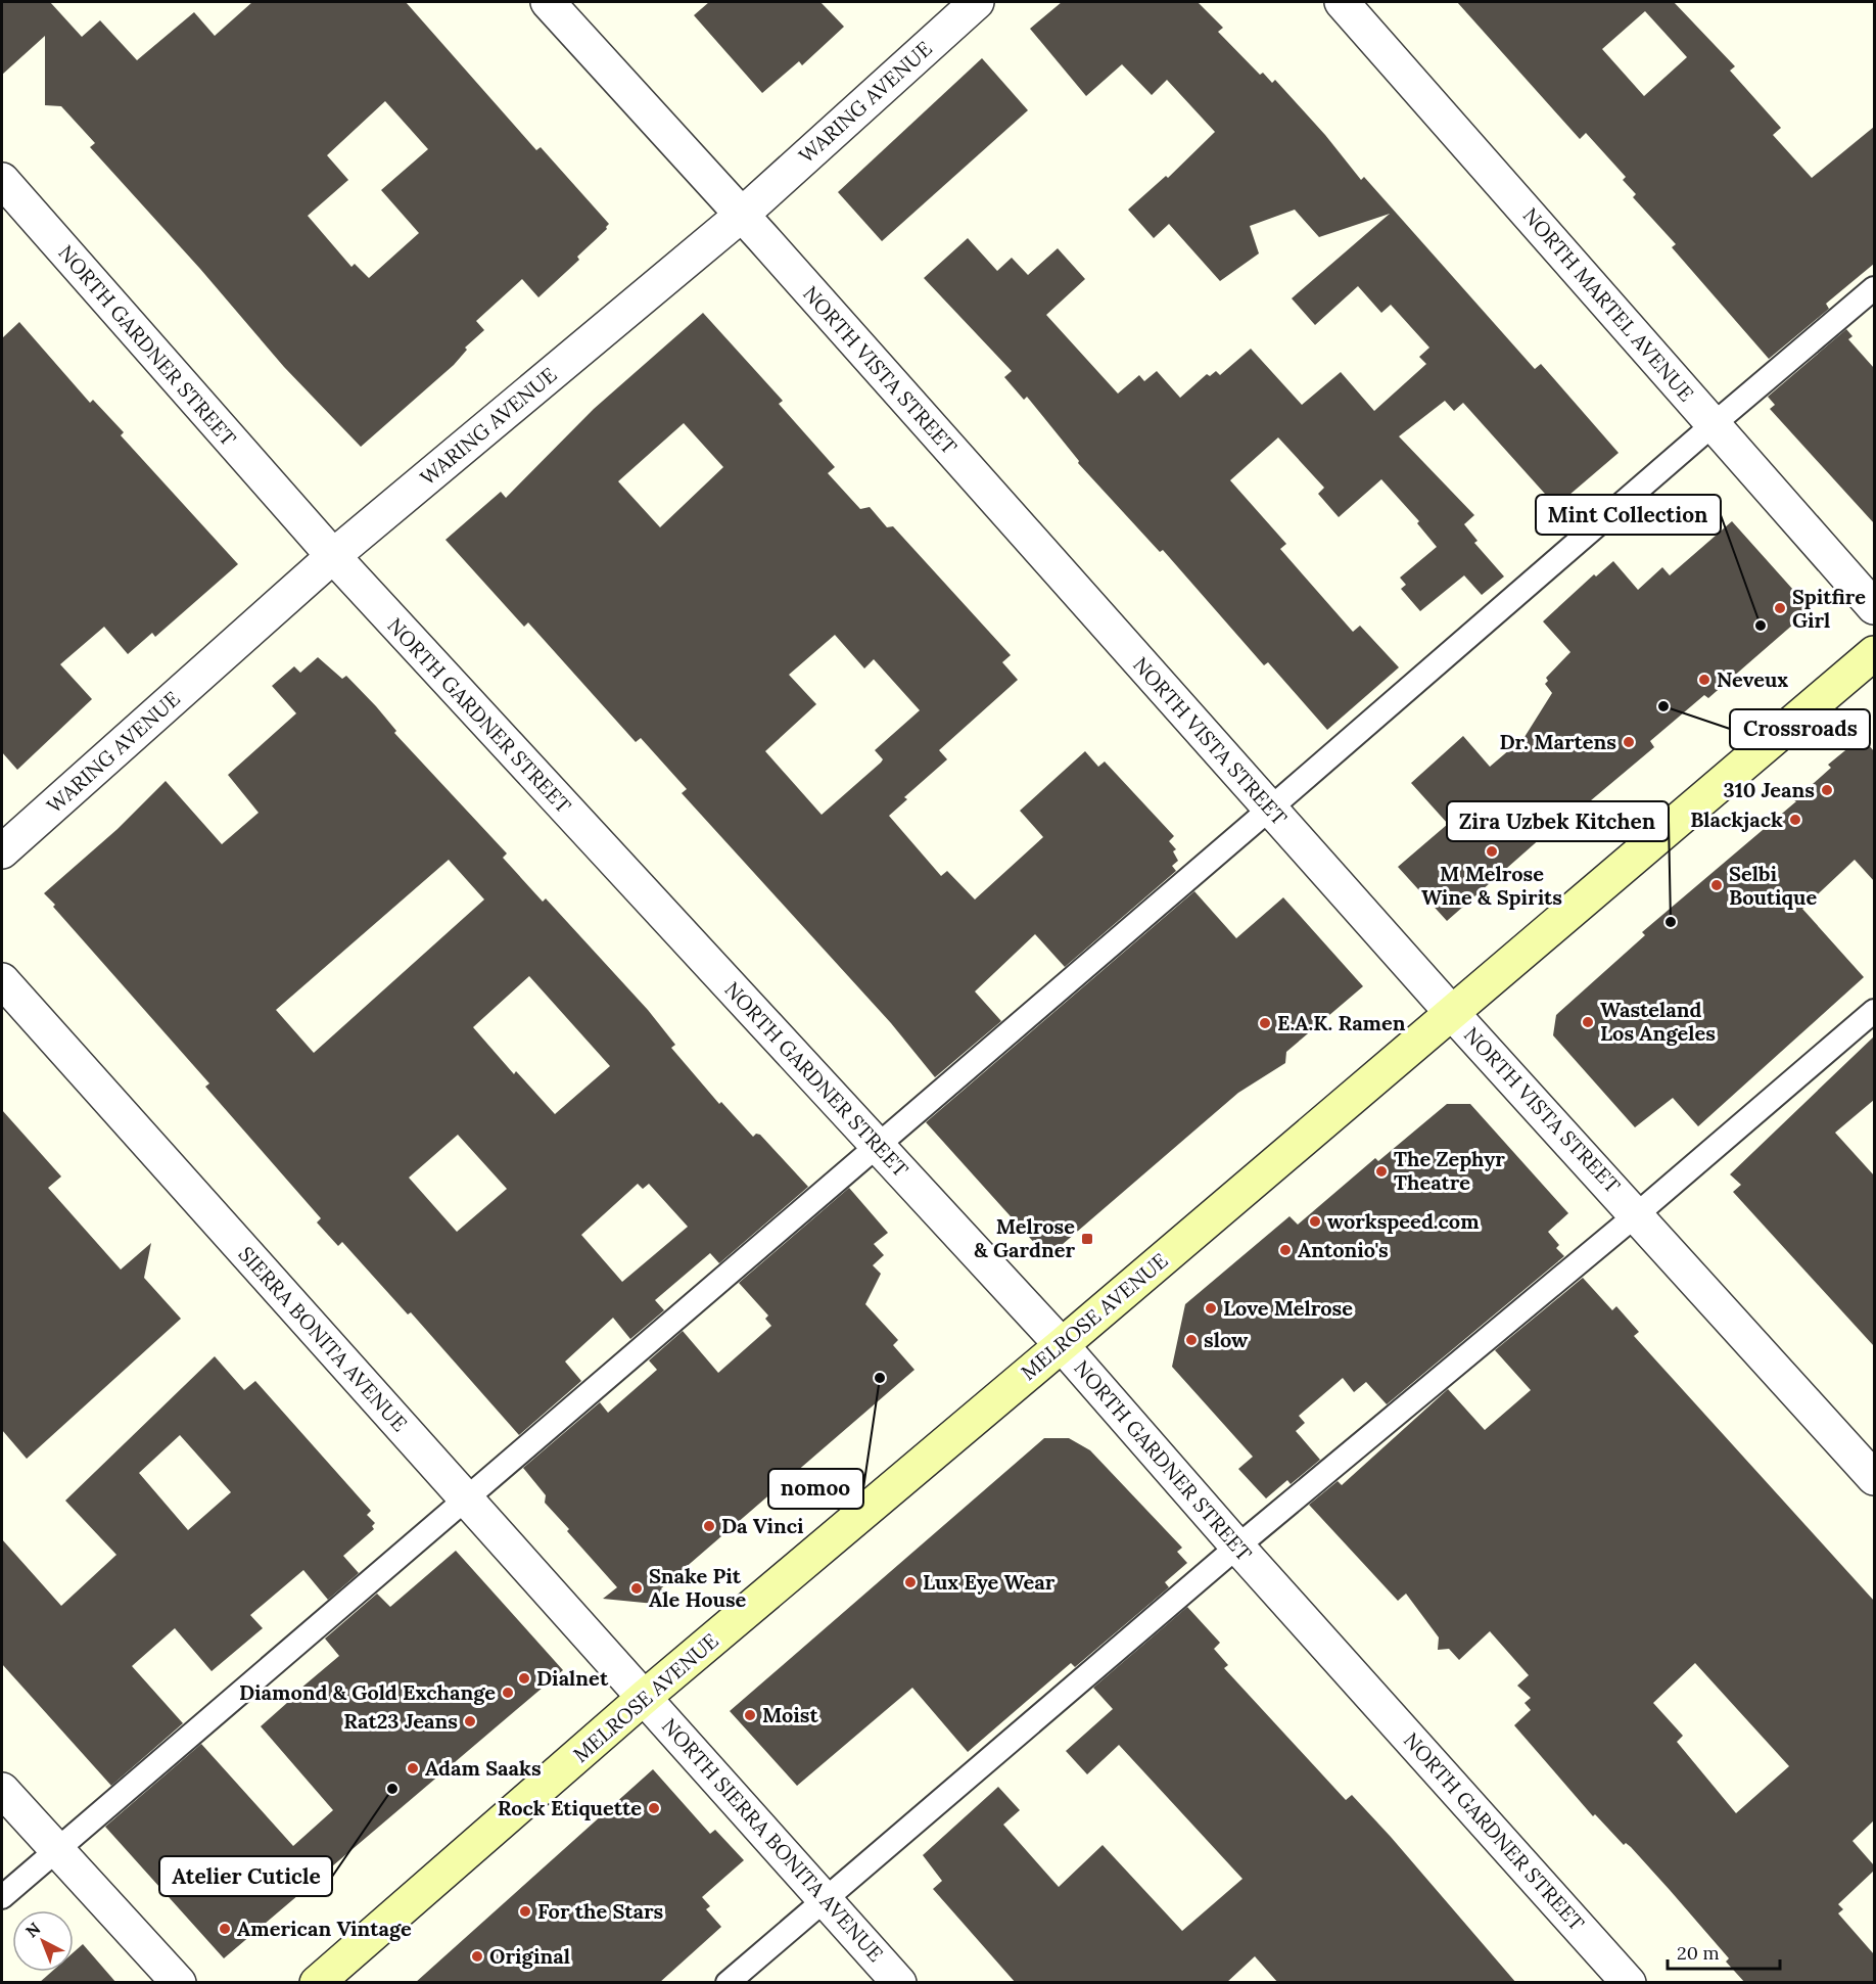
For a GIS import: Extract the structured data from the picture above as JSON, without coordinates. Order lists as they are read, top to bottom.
{
  "streets": {
    "main road": ["MELROSE AVENUE"],
    "street": [
      "WARING AVENUE",
      "NORTH MARTEL AVENUE",
      "NORTH GARDNER STREET",
      "NORTH VISTA STREET",
      "SIERRA BONITA AVENUE",
      "NORTH SIERRA BONITA AVENUE"
    ]
  },
  "crossings": [
    ["WARING AVENUE", "NORTH GARDNER STREET"],
    ["WARING AVENUE", "NORTH VISTA STREET"],
    ["NORTH GARDNER STREET", "MELROSE AVENUE"],
    ["NORTH VISTA STREET", "MELROSE AVENUE"],
    ["MELROSE AVENUE", "SIERRA BONITA AVENUE"],
    ["MELROSE AVENUE", "NORTH SIERRA BONITA AVENUE"],
    ["SIERRA BONITA AVENUE", "NORTH SIERRA BONITA AVENUE"]
  ],
  "places": {
    "other": [
      "Spitfire Girl",
      "Mint Collection",
      "Neveux",
      "Crossroads",
      "Dr. Martens",
      "310 Jeans",
      "Blackjack",
      "M Melrose Wine & Spirits",
      "Selbi Boutique",
      "Zira Uzbek Kitchen",
      "Wasteland Los Angeles",
      "E.A.K. Ramen",
      "The Zephyr Theatre",
      "workspeed.com",
      "Antonio's",
      "Love Melrose",
      "slow",
      "nomoo",
      "Da Vinci",
      "Lux Eye Wear",
      "Snake Pit Ale House",
      "Dialnet",
      "Diamond & Gold Exchange",
      "Moist",
      "Rat23 Jeans",
      "Adam Saaks",
      "Atelier Cuticle",
      "Rock Etiquette",
      "For the Stars",
      "American Vintage",
      "Original"
    ],
    "transit": ["Melrose & Gardner"]
  },
  "scale_bar": "20 m",
  "north": "top left"
}
